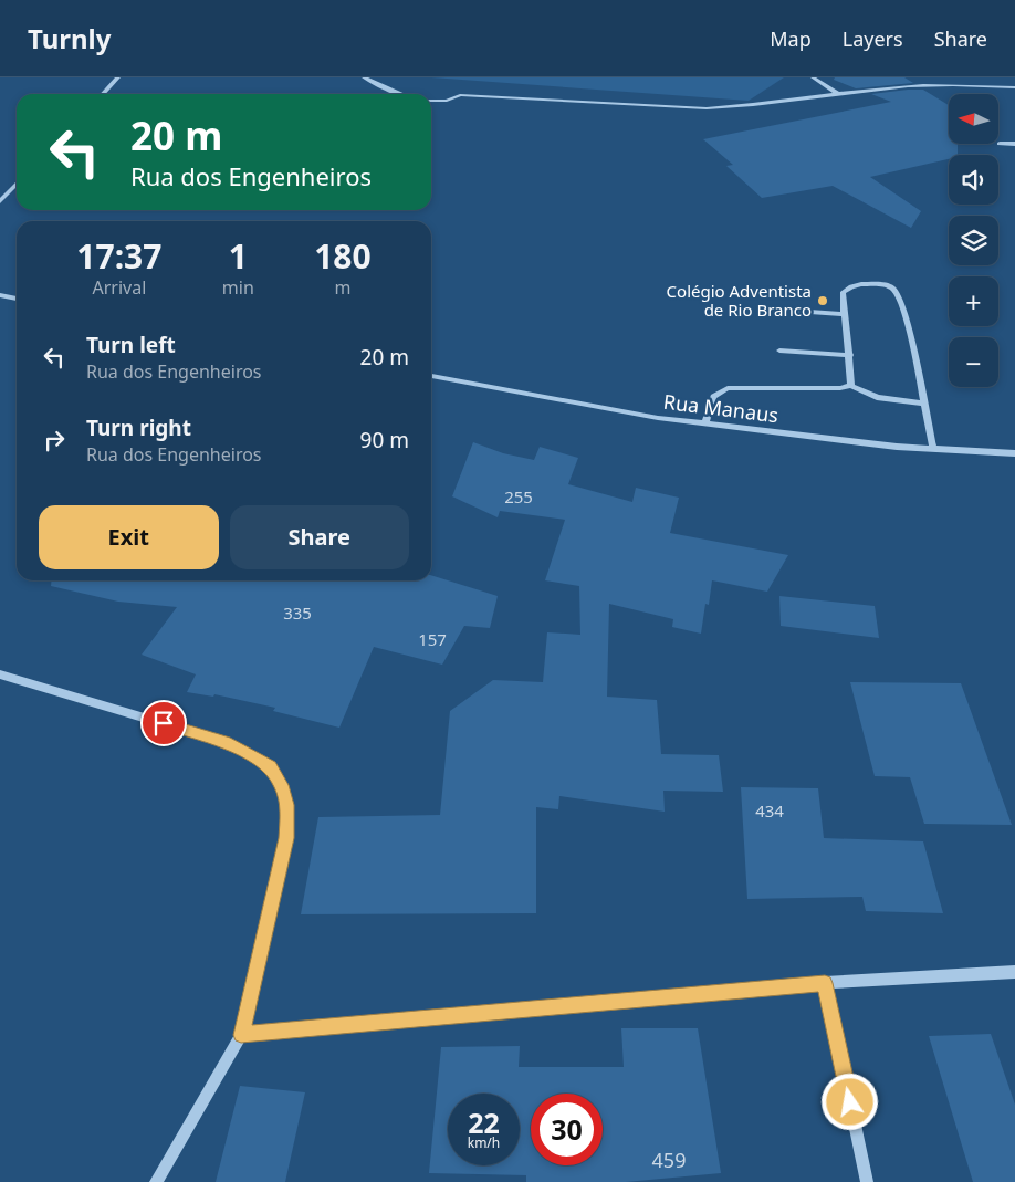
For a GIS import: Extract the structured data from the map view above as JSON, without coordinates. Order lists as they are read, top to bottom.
{
  "streets": {
    "street": ["Rua Manaus"]
  },
  "places": ["Colégio Adventista de Rio Branco"],
  "house_numbers": [
    "255",
    "335",
    "157",
    "434",
    "459"
  ],
  "north": "left",
  "page": {
    "header": "Turnly",
    "nav": ["Map", "Layers", "Share"],
    "map_buttons": ["+", "−"],
    "turn": ["20 m", "Rua dos Engenheiros"],
    "eta": [
      "17:37",
      "Arrival",
      "1",
      "min",
      "180",
      "m"
    ],
    "list": [
      {
        "name": "Turn left",
        "note": "Rua dos Engenheiros",
        "value": "20 m"
      },
      {
        "name": "Turn right",
        "note": "Rua dos Engenheiros",
        "value": "90 m"
      }
    ],
    "buttons": ["Exit", "Share"],
    "speed": "22 km/h",
    "limit": "30"
  }
}
